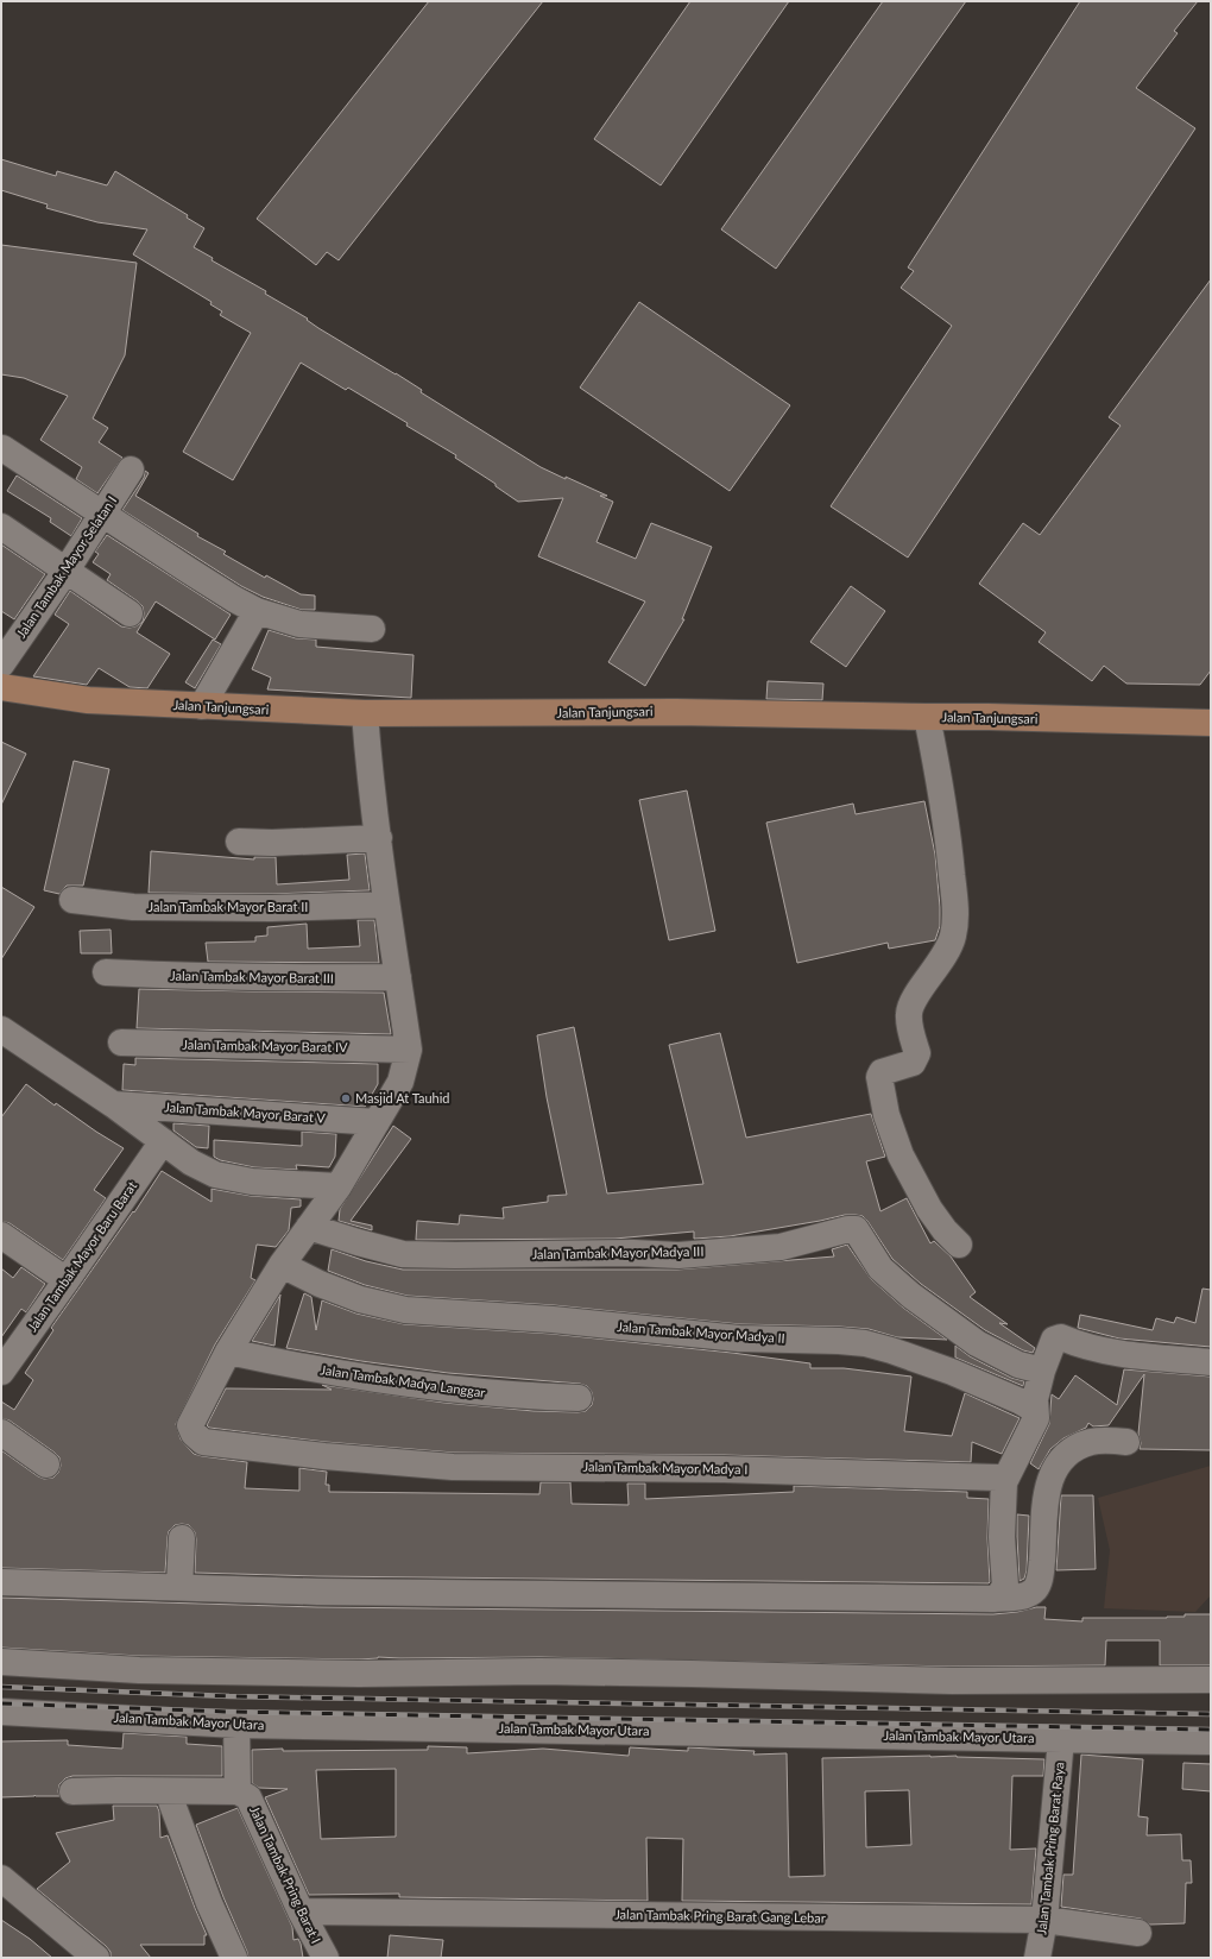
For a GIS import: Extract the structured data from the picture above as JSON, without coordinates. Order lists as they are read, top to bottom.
{
  "streets": {
    "main road": ["Jalan Tanjungsari"],
    "street": [
      "Jalan Tambak Mayor Selatan I",
      "Jalan Tambak Mayor Barat II",
      "Jalan Tambak Mayor Barat III",
      "Jalan Tambak Mayor Barat IV",
      "Jalan Tambak Mayor Barat V",
      "Jalan Tambak Mayor Madya III",
      "Jalan Tambak Mayor Baru Barat",
      "Jalan Tambak Mayor Madya II",
      "Jalan Tambak Madya Langgar",
      "Jalan Tambak Mayor Madya I",
      "Jalan Tambak Mayor Utara",
      "Jalan Tambak Pring Barat Raya",
      "Jalan Tambak Pring Barat I",
      "Jalan Tambak Pring Barat Gang Lebar"
    ]
  },
  "crossings": [
    ["Jalan Tambak Madya Langgar", "Jalan Tambak Mayor Madya I"],
    ["Jalan Tambak Mayor Utara", "Jalan Tambak Pring Barat Raya"],
    ["Jalan Tambak Pring Barat Raya", "Jalan Tambak Pring Barat Gang Lebar"],
    ["Jalan Tambak Pring Barat I", "Jalan Tambak Pring Barat Gang Lebar"]
  ],
  "places": ["Masjid At Tauhid"]
}
